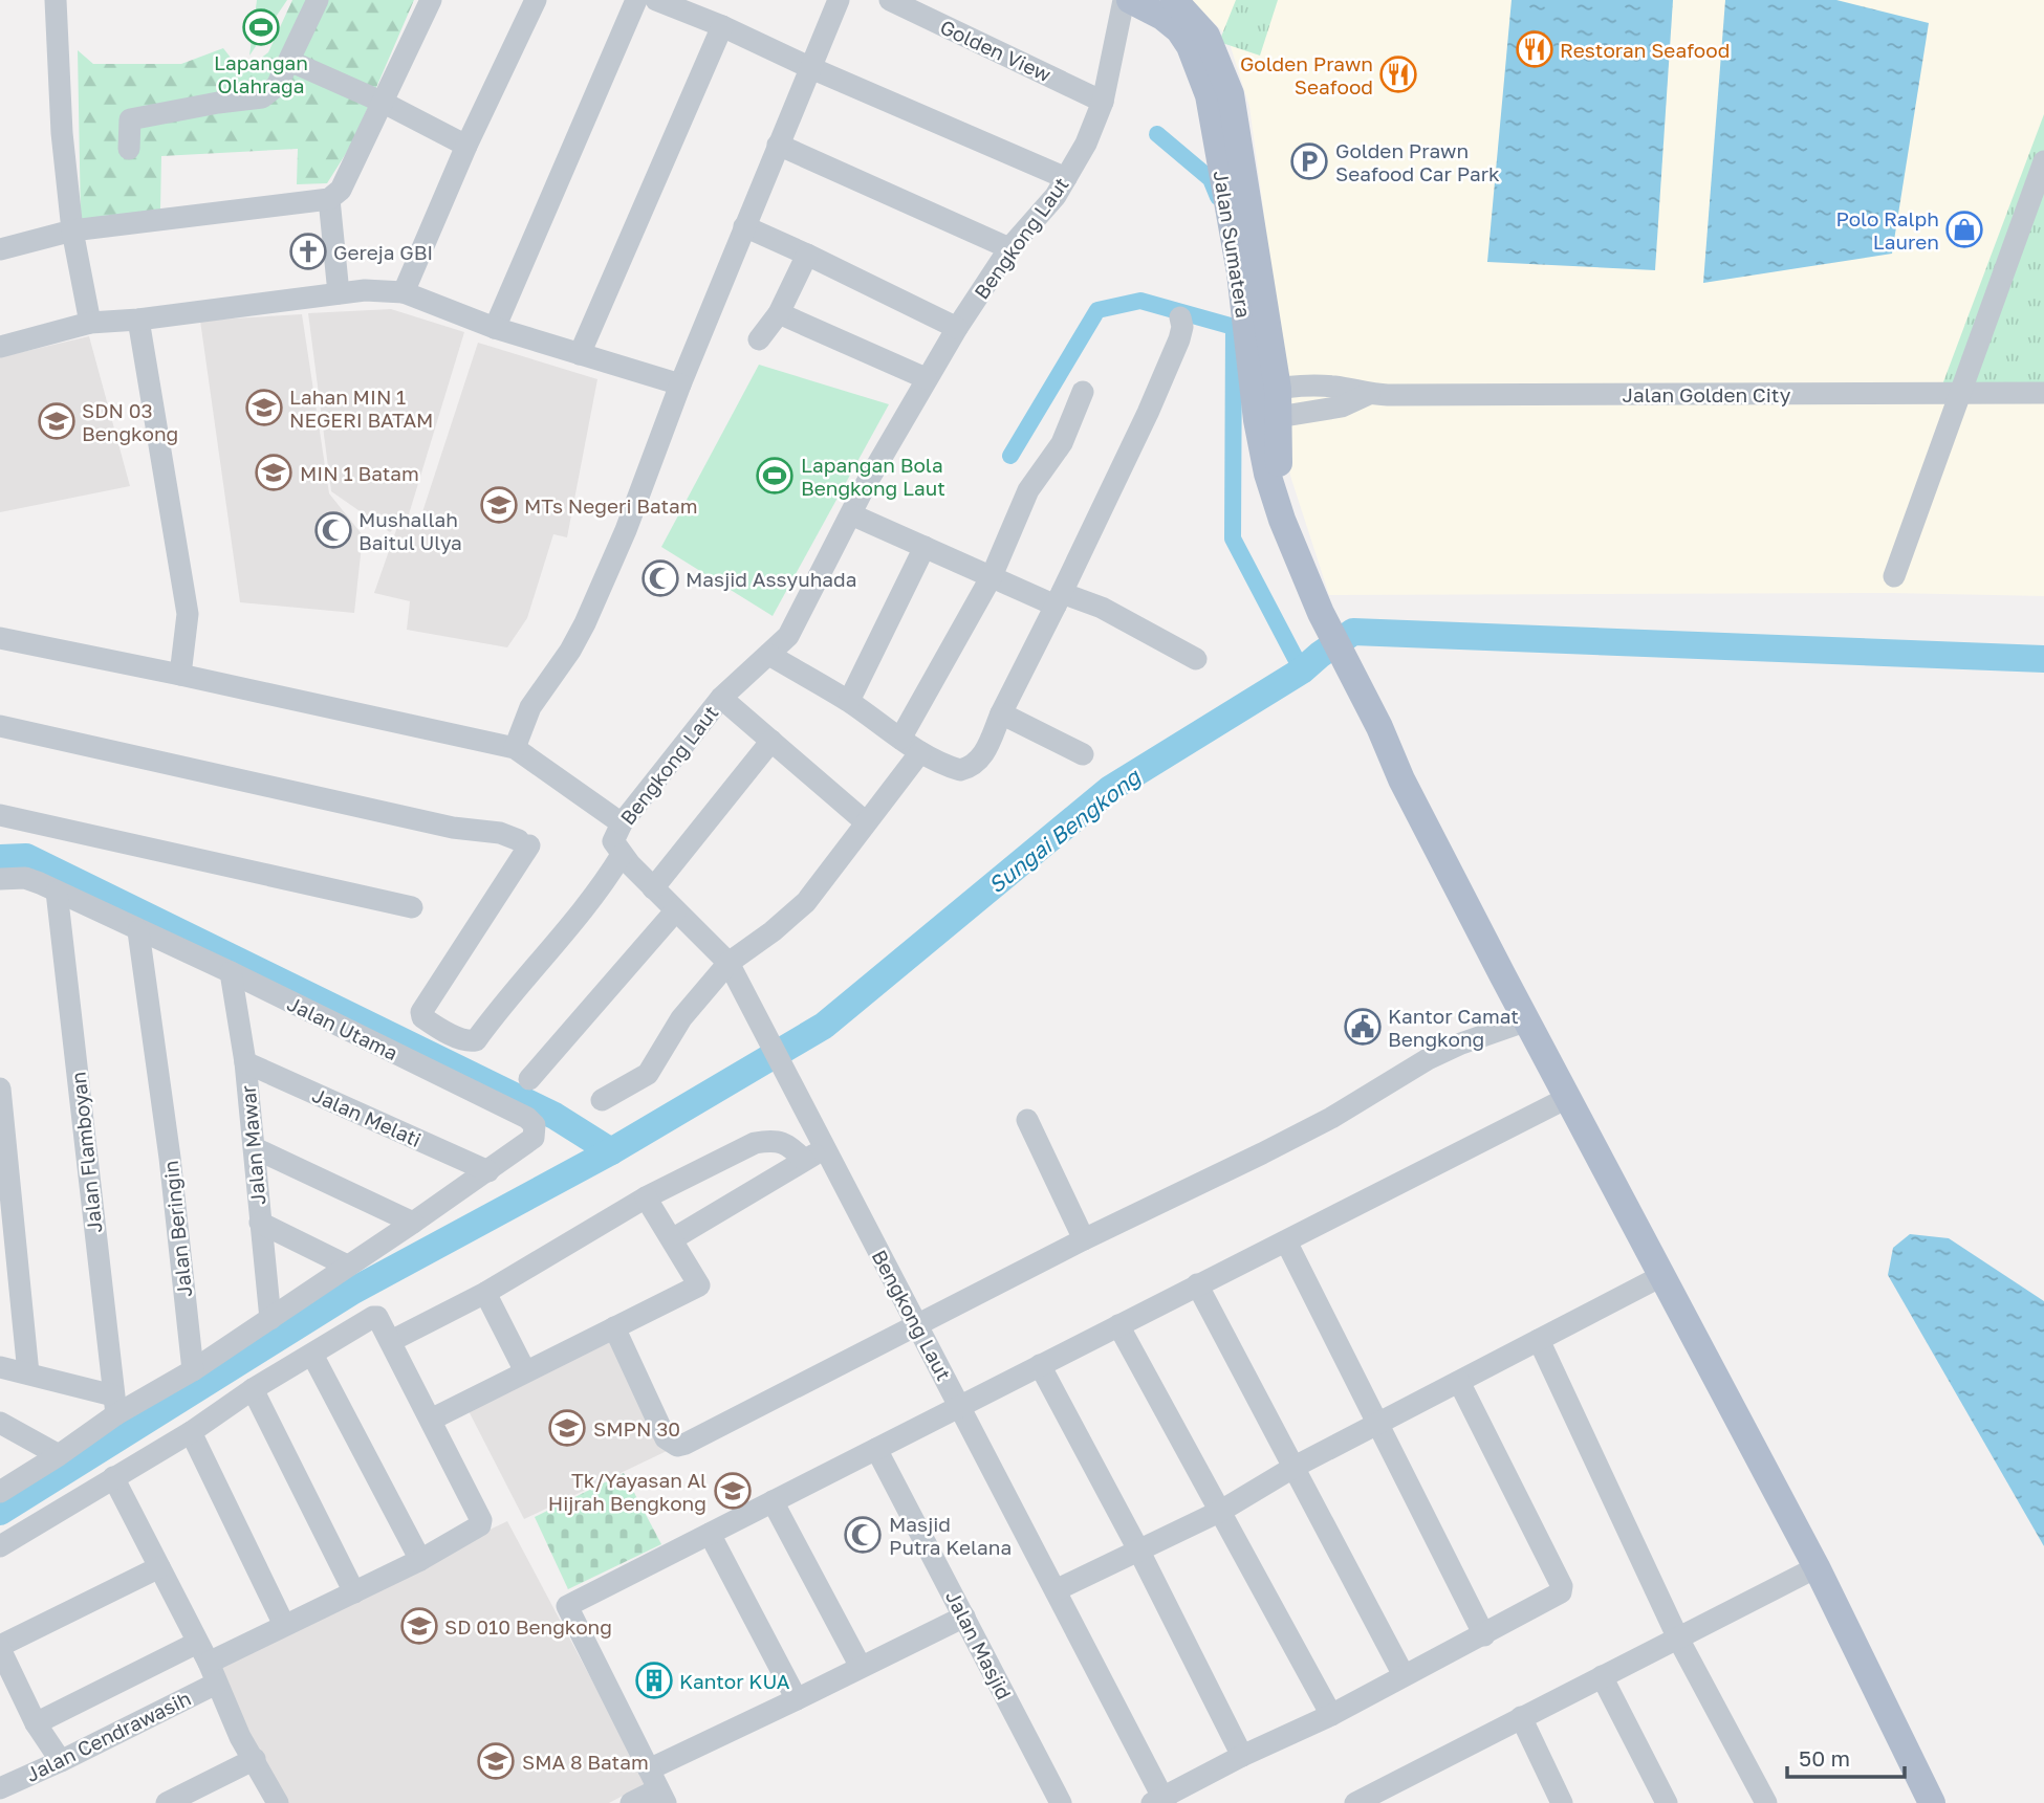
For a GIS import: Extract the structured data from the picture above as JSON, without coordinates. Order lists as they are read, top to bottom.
{
  "streets": {
    "main road": ["Jalan Sumatera"],
    "street": [
      "Golden View",
      "Bengkong Laut",
      "Jalan Golden City",
      "Jalan Utama",
      "Jalan Melati",
      "Jalan Mawar",
      "Jalan Flamboyan",
      "Jalan Beringin",
      "Jalan Masjid",
      "Jalan Cendrawasih"
    ]
  },
  "crossings": [
    ["Golden View", "Bengkong Laut"],
    ["Jalan Sumatera", "Jalan Golden City"],
    ["Jalan Utama", "Jalan Melati"],
    ["Jalan Utama", "Jalan Mawar"],
    ["Jalan Utama", "Jalan Flamboyan"],
    ["Jalan Utama", "Jalan Beringin"],
    ["Jalan Melati", "Jalan Mawar"]
  ],
  "water": ["Sungai Bengkong"],
  "places": {
    "sports": ["Lapangan Olahraga", "Lapangan Bola Bengkong Laut"],
    "restaurant": ["Restoran Seafood", "Golden Prawn Seafood"],
    "parking": ["Golden Prawn Seafood Car Park"],
    "shop": ["Polo Ralph Lauren"],
    "church": ["Gereja GBI"],
    "school or university": [
      "Lahan MIN 1 NEGERI BATAM",
      "SDN 03 Bengkong",
      "MIN 1 Batam",
      "MTs Negeri Batam",
      "SMPN 30",
      "Tk/Yayasan Al Hijrah Bengkong",
      "SD 010 Bengkong",
      "SMA 8 Batam"
    ],
    "mosque": ["Mushallah Baitul Ulya", "Masjid Assyuhada", "Masjid Putra Kelana"],
    "public building": ["Kantor Camat Bengkong"],
    "building": ["Kantor KUA"]
  },
  "scale_bar": "50 m"
}
